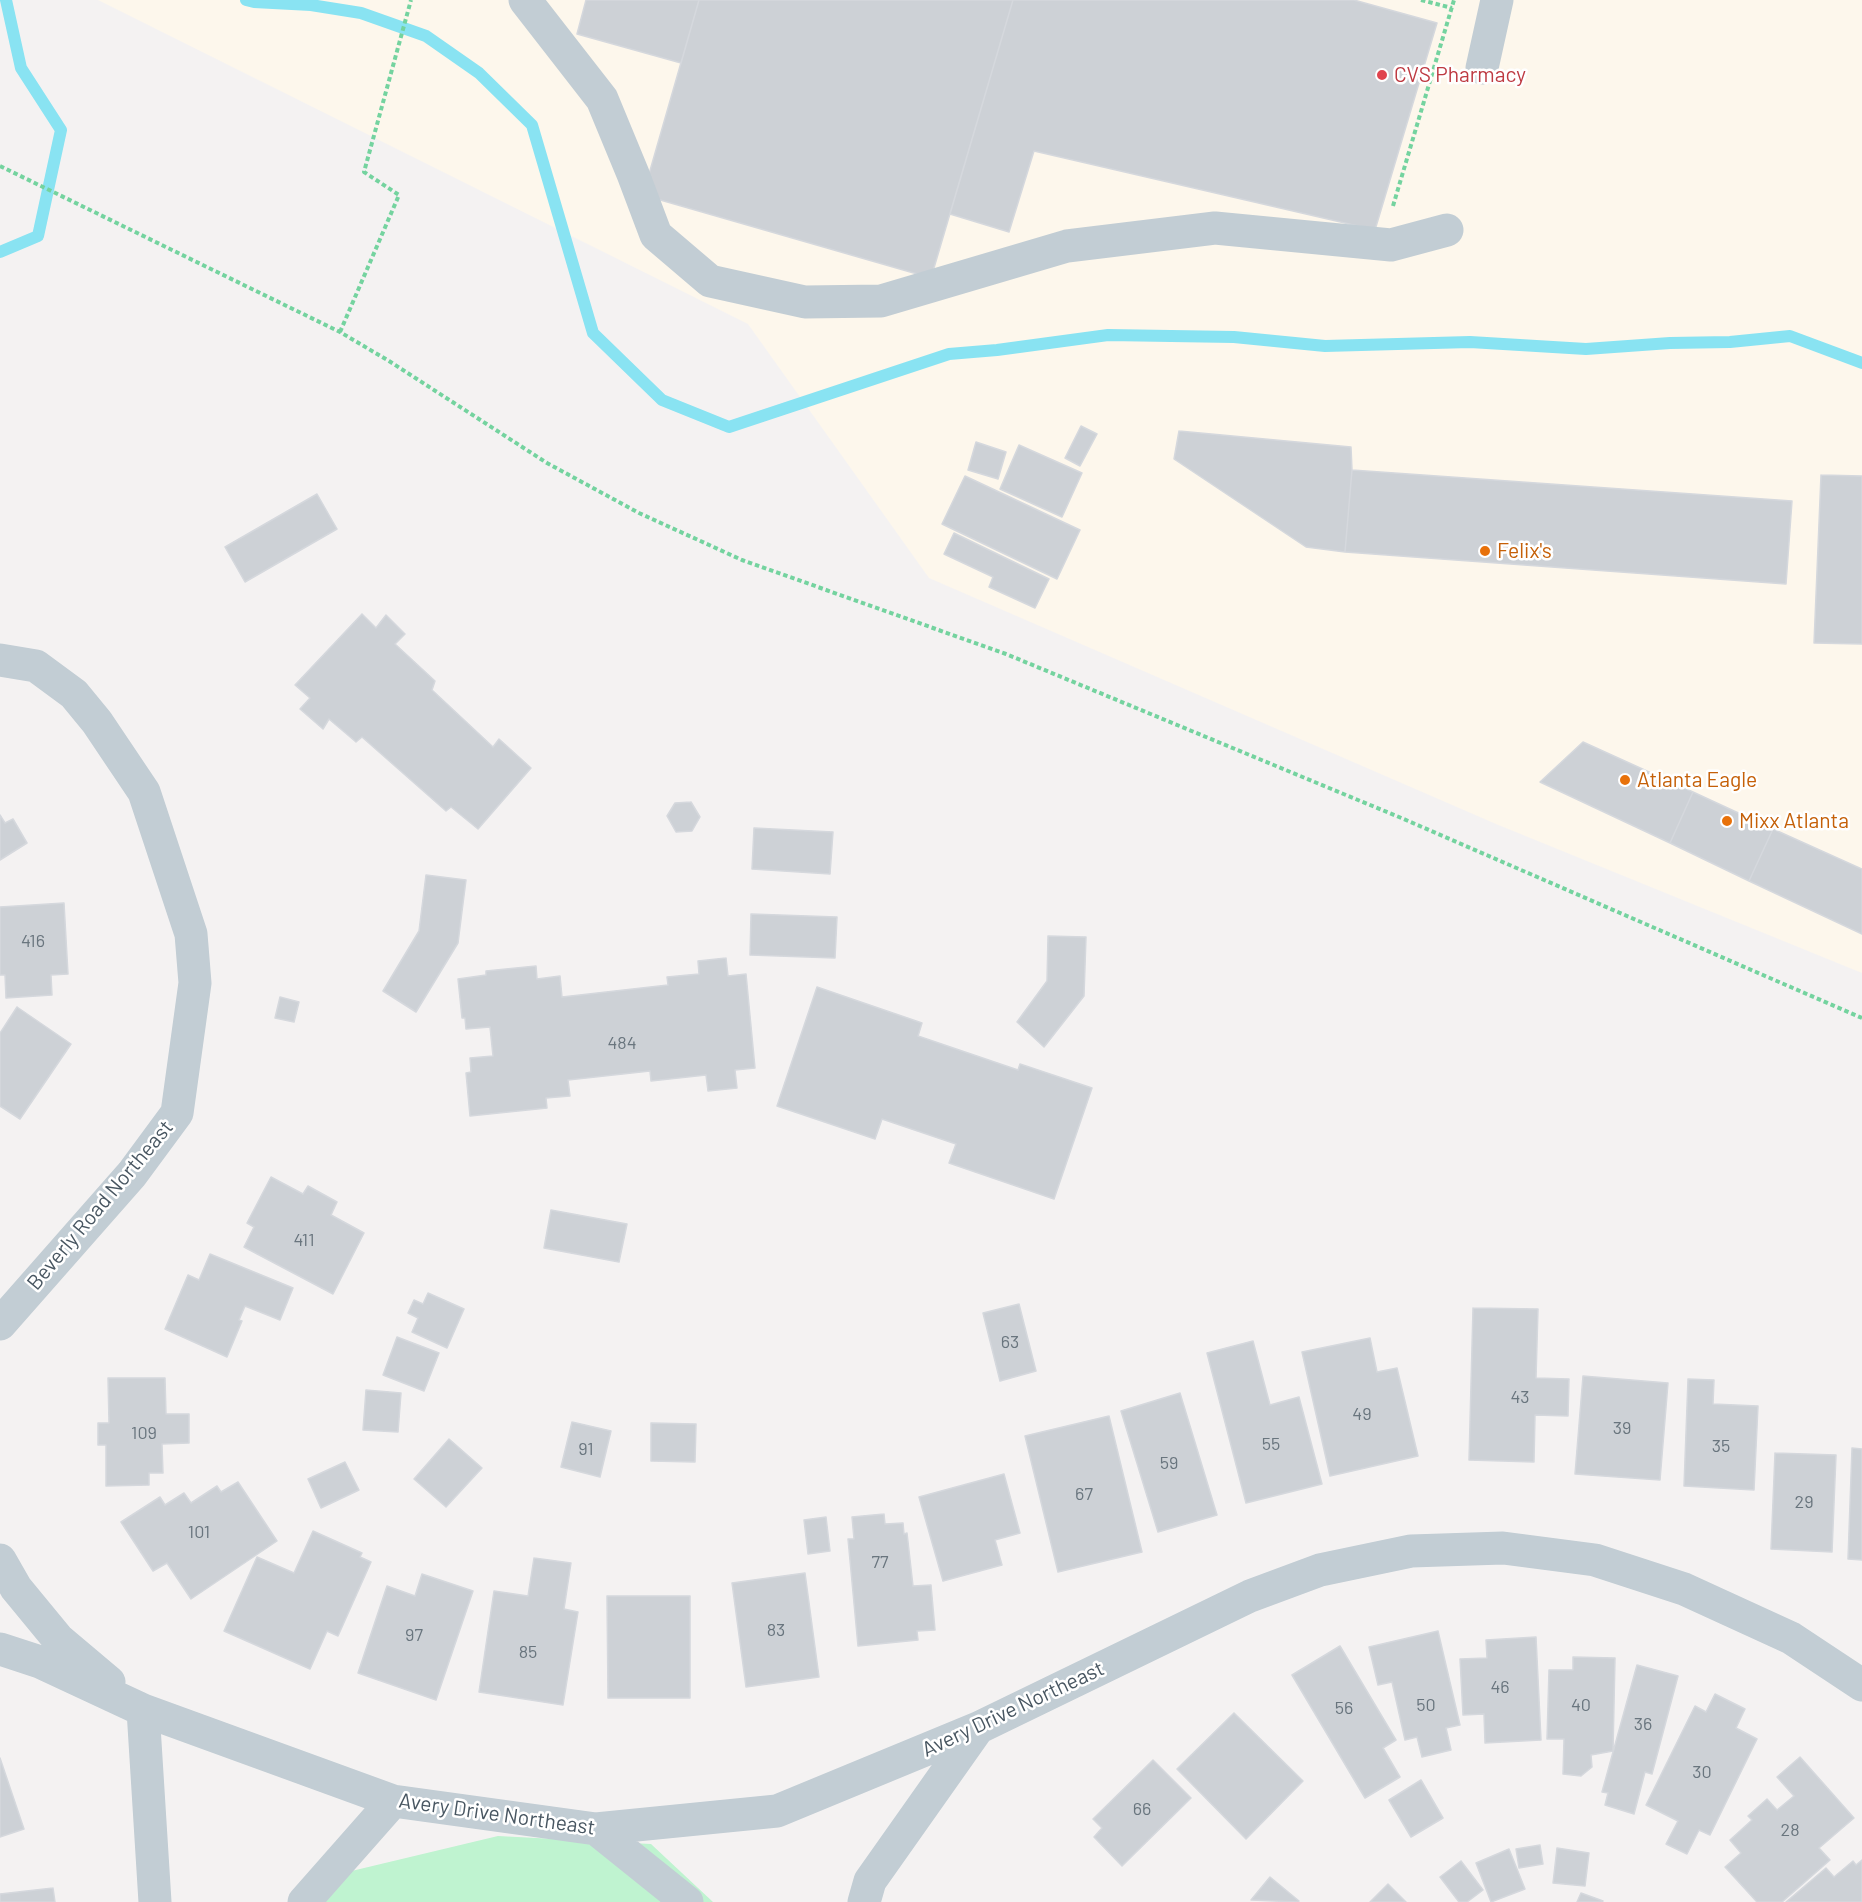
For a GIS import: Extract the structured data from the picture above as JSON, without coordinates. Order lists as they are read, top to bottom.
{
  "streets": {
    "street": ["Beverly Road Northeast", "Avery Drive Northeast"]
  },
  "places": [
    "CVS Pharmacy",
    "Felix's",
    "Atlanta Eagle",
    "Mixx Atlanta"
  ],
  "house_numbers": [
    "416",
    "484",
    "411",
    "63",
    "43",
    "49",
    "39",
    "109",
    "55",
    "35",
    "91",
    "59",
    "67",
    "29",
    "101",
    "77",
    "83",
    "97",
    "85",
    "46",
    "50",
    "40",
    "56",
    "36",
    "30",
    "66",
    "28"
  ]
}
